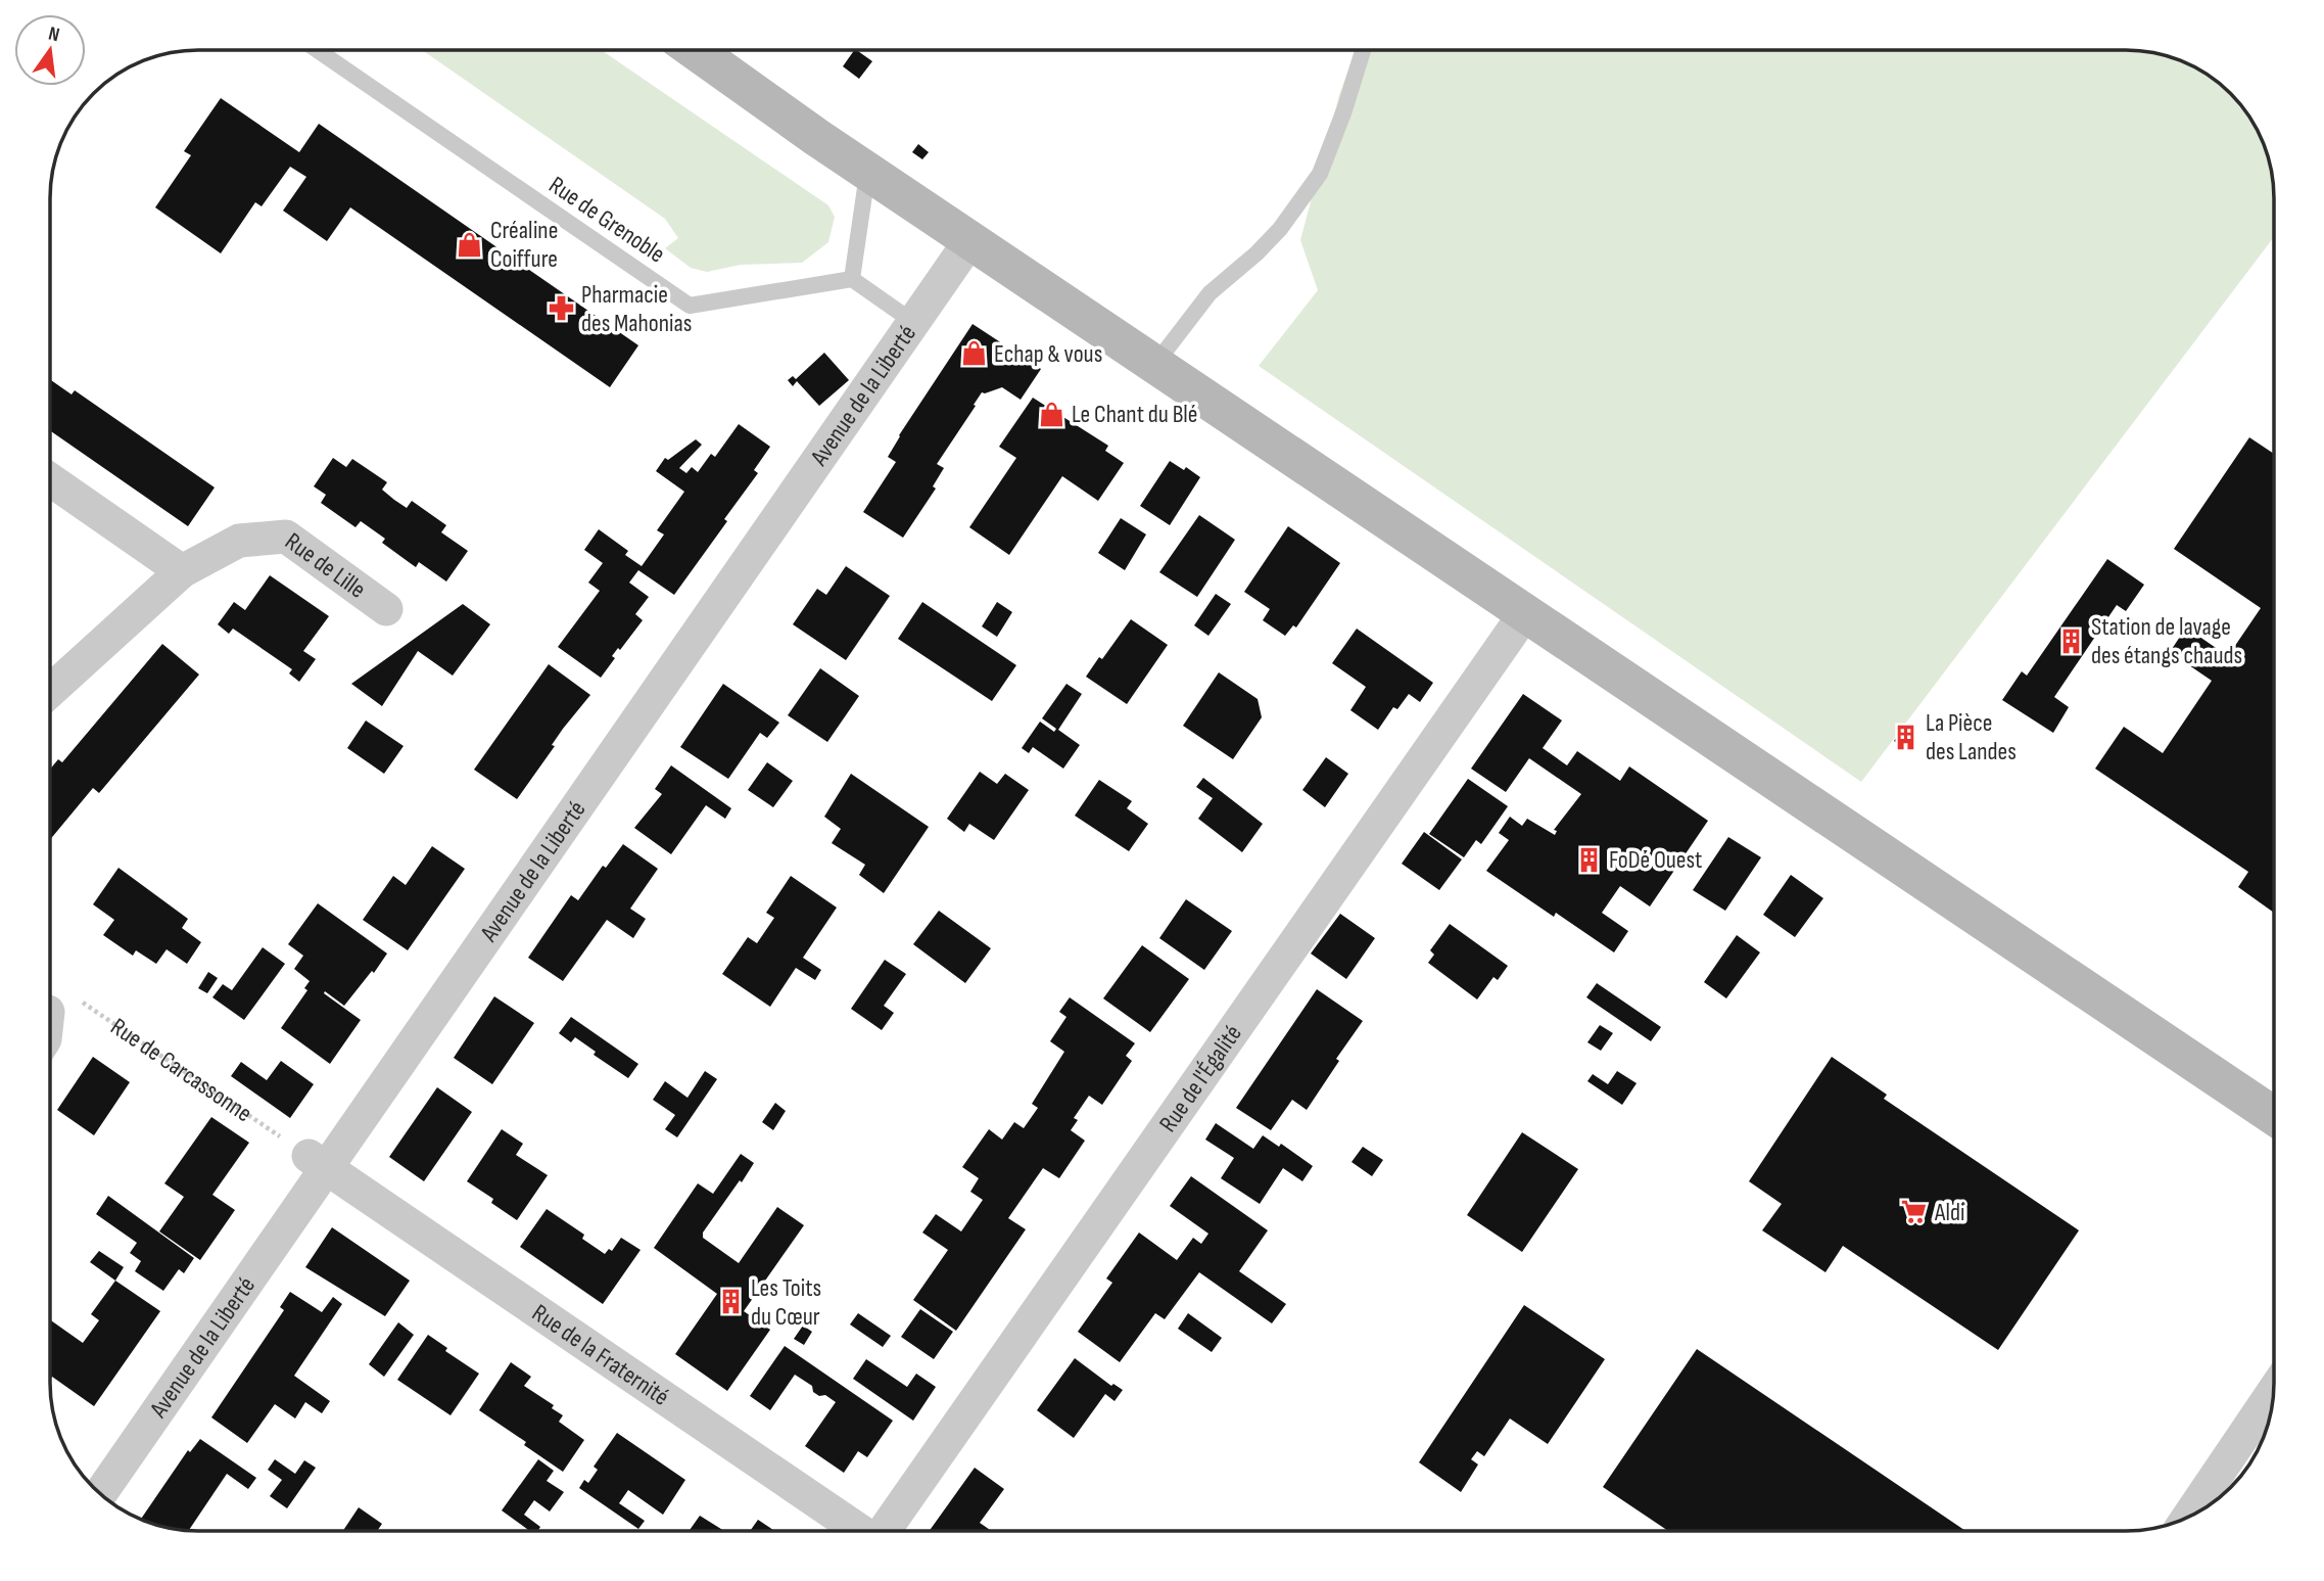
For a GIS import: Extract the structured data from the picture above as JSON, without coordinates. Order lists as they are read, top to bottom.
{
  "streets": {
    "street": [
      "Avenue de la Liberté",
      "Rue de Lille",
      "Rue de l'Égalité",
      "Rue de la Fraternité"
    ],
    "lane": ["Rue de Grenoble"],
    "path": ["Rue de Carcassonne"]
  },
  "crossings": [
    ["Avenue de la Liberté", "Rue de Carcassonne"],
    ["Avenue de la Liberté", "Rue de la Fraternité"],
    ["Rue de Carcassonne", "Rue de la Fraternité"]
  ],
  "places": {
    "shop": ["Créaline Coiffure", "Echap & vous", "Le Chant du Blé"],
    "pharmacy": ["Pharmacie des Mahonias"],
    "building": [
      "Station de lavage des étangs chauds",
      "La Pièce des Landes",
      "FoDé Ouest",
      "Les Toits du Cœur"
    ],
    "supermarket": ["Aldi"]
  },
  "north": "top"
}
